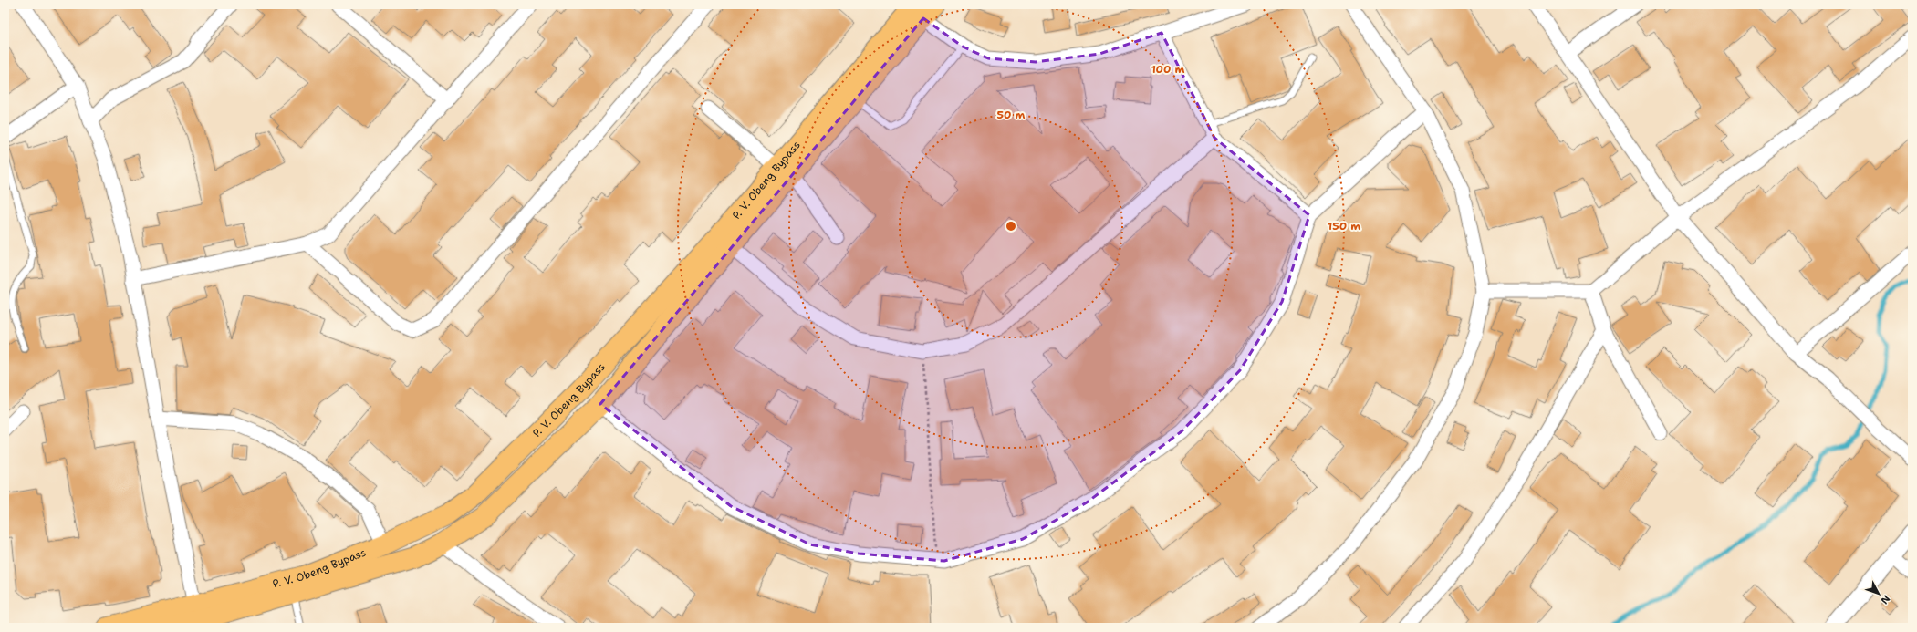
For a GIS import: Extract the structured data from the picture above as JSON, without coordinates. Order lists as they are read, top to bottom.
{
  "streets": {
    "highway": ["P. V. Obeng Bypass"]
  },
  "north": "bottom right",
  "rings": ["100 m", "50 m", "150 m"]
}
